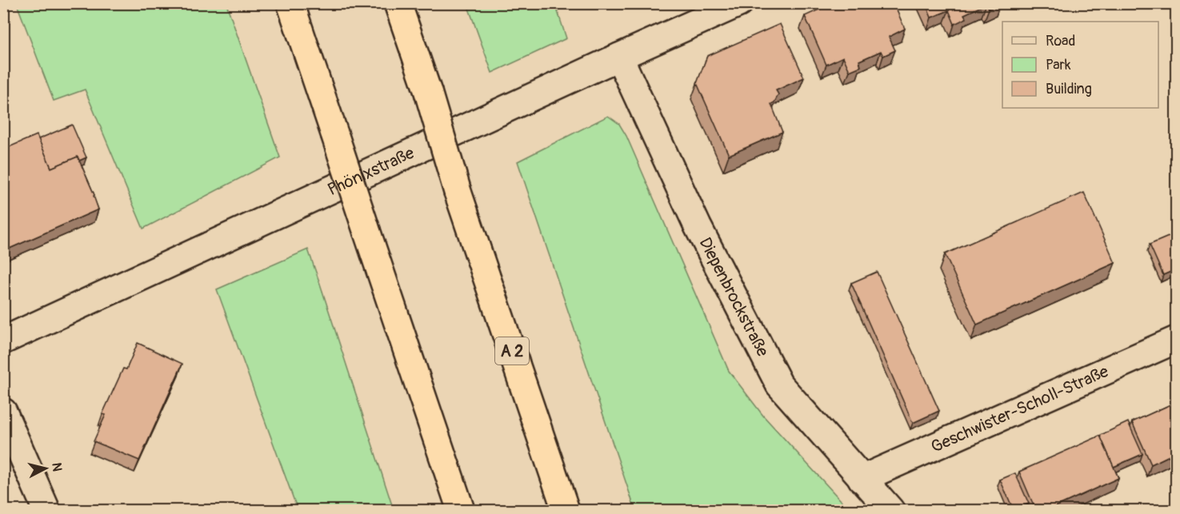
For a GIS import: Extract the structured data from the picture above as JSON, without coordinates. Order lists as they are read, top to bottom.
{
  "streets": {
    "highway": ["A 2"],
    "street": ["Phönixstraße", "Diepenbrockstraße", "Geschwister-Scholl-Straße"]
  },
  "crossings": [
    ["Phönixstraße", "Diepenbrockstraße"],
    ["Diepenbrockstraße", "Geschwister-Scholl-Straße"]
  ],
  "legend": ["Road", "Park", "Building"],
  "north": "right"
}
